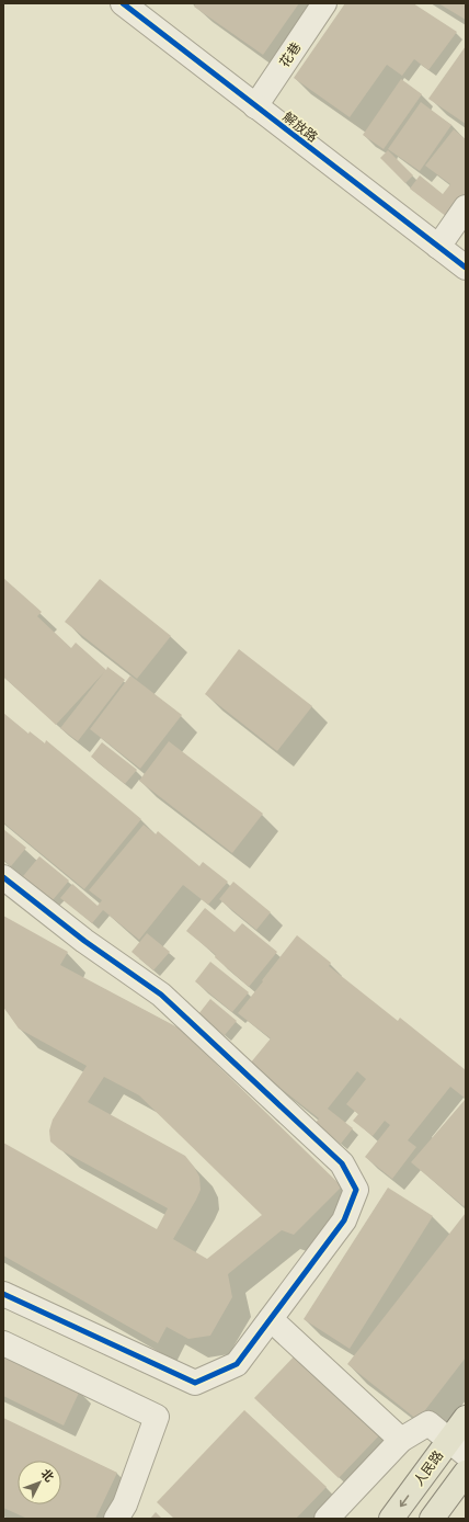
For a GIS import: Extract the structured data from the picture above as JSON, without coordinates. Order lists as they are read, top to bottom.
{
  "streets": {
    "main road": ["人民路"],
    "street": ["花巷", "解放路"]
  },
  "crossings": [
    ["花巷", "解放路"]
  ],
  "north": "top right"
}
